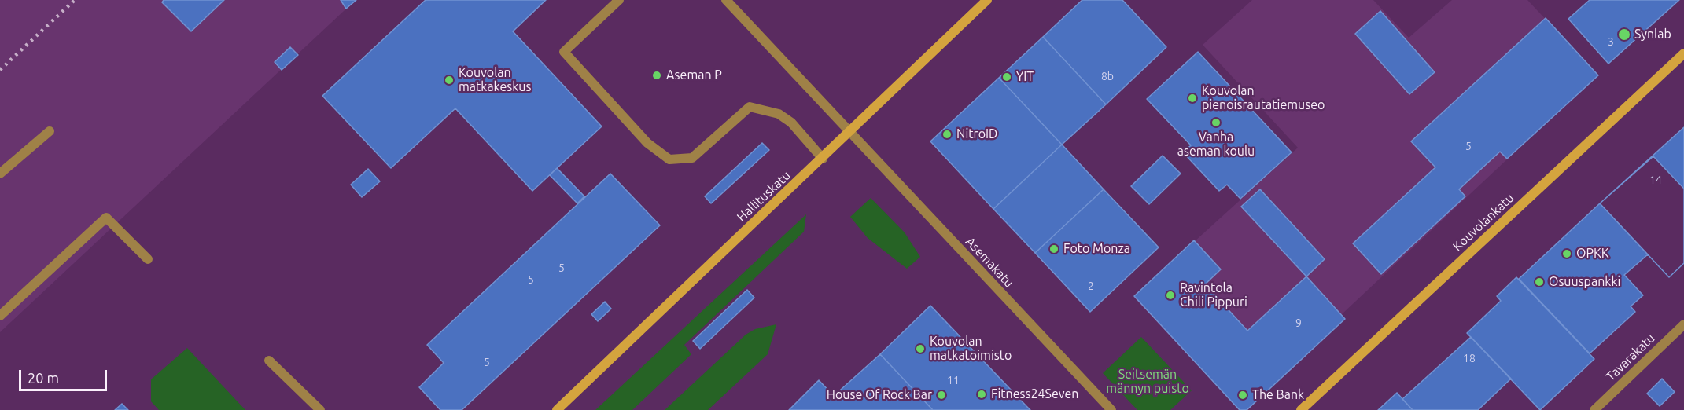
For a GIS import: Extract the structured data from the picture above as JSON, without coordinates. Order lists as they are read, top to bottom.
{
  "streets": {
    "street": [
      "Hallituskatu",
      "Kouvolankatu",
      "Asemakatu",
      "Tavarakatu"
    ]
  },
  "crossings": [
    ["Hallituskatu", "Asemakatu"]
  ],
  "parks": ["Seitsemän männyn puisto"],
  "places": [
    "Synlab",
    "Aseman P",
    "YIT",
    "Kouvolan matkakeskus",
    "Kouvolan pienoisrautatiemuseo",
    "Vanha aseman koulu",
    "NitroID",
    "Foto Monza",
    "OPKK",
    "Osuuspankki",
    "Ravintola Chili Pippuri",
    "Kouvolan matkatoimisto",
    "Fitness24Seven",
    "House Of Rock Bar",
    "The Bank"
  ],
  "house_numbers": [
    "3",
    "8b",
    "5",
    "14",
    "5",
    "5",
    "2",
    "9",
    "18",
    "5",
    "11"
  ],
  "scale_bar": "20 m"
}
